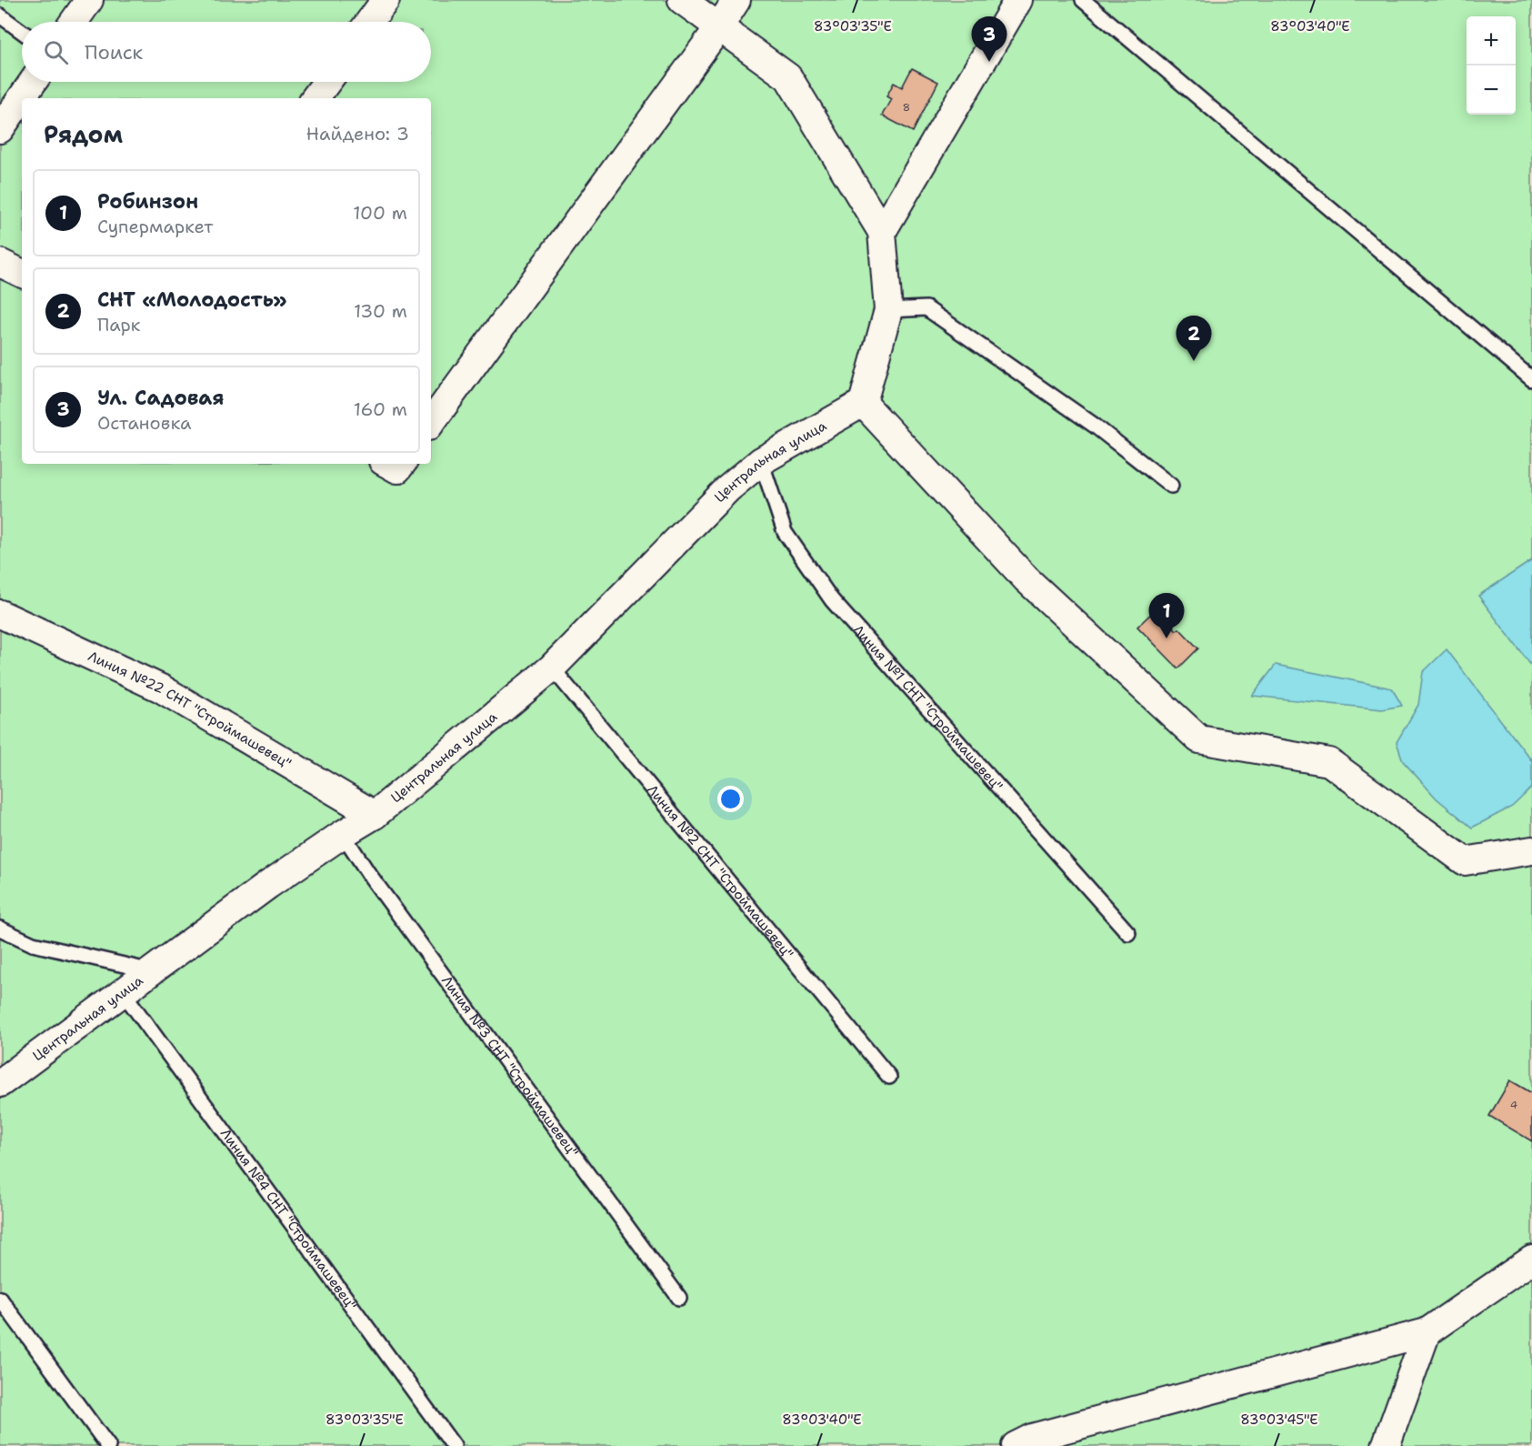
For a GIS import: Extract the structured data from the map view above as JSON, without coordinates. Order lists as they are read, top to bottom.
{
  "streets": {
    "street": ["Центральная улица", "Линия №22 СНТ \"Строймашевец\""],
    "lane": [
      "Линия №1 СНТ \"Строймашевец\"",
      "Линия №2 СНТ \"Строймашевец\"",
      "Линия №3 СНТ \"Строймашевец\"",
      "Линия №4 СНТ \"Строймашевец\""
    ]
  },
  "crossings": [
    ["Центральная улица", "Линия №1 СНТ \"Строймашевец\""],
    ["Центральная улица", "Линия №22 СНТ \"Строймашевец\""],
    ["Центральная улица", "Линия №2 СНТ \"Строймашевец\""],
    ["Центральная улица", "Линия №3 СНТ \"Строймашевец\""],
    ["Центральная улица", "Линия №4 СНТ \"Строймашевец\""]
  ],
  "house_numbers": ["8", "4"],
  "page": {
    "map_buttons": ["+", "−"],
    "pins": ["3", "2", "1"],
    "search": "Поиск",
    "heading": ["Рядом", "Найдено: 3"],
    "list": [
      {
        "mark": "1",
        "name": "Робинзон",
        "note": "Супермаркет",
        "value": "100 m"
      },
      {
        "mark": "2",
        "name": "СНТ «Молодость»",
        "note": "Парк",
        "value": "130 m"
      },
      {
        "mark": "3",
        "name": "Ул. Садовая",
        "note": "Остановка",
        "value": "160 m"
      }
    ]
  },
  "coordinates": ["83°03'35\"E", "83°03'40\"E", "83°03'45\"E"]
}
